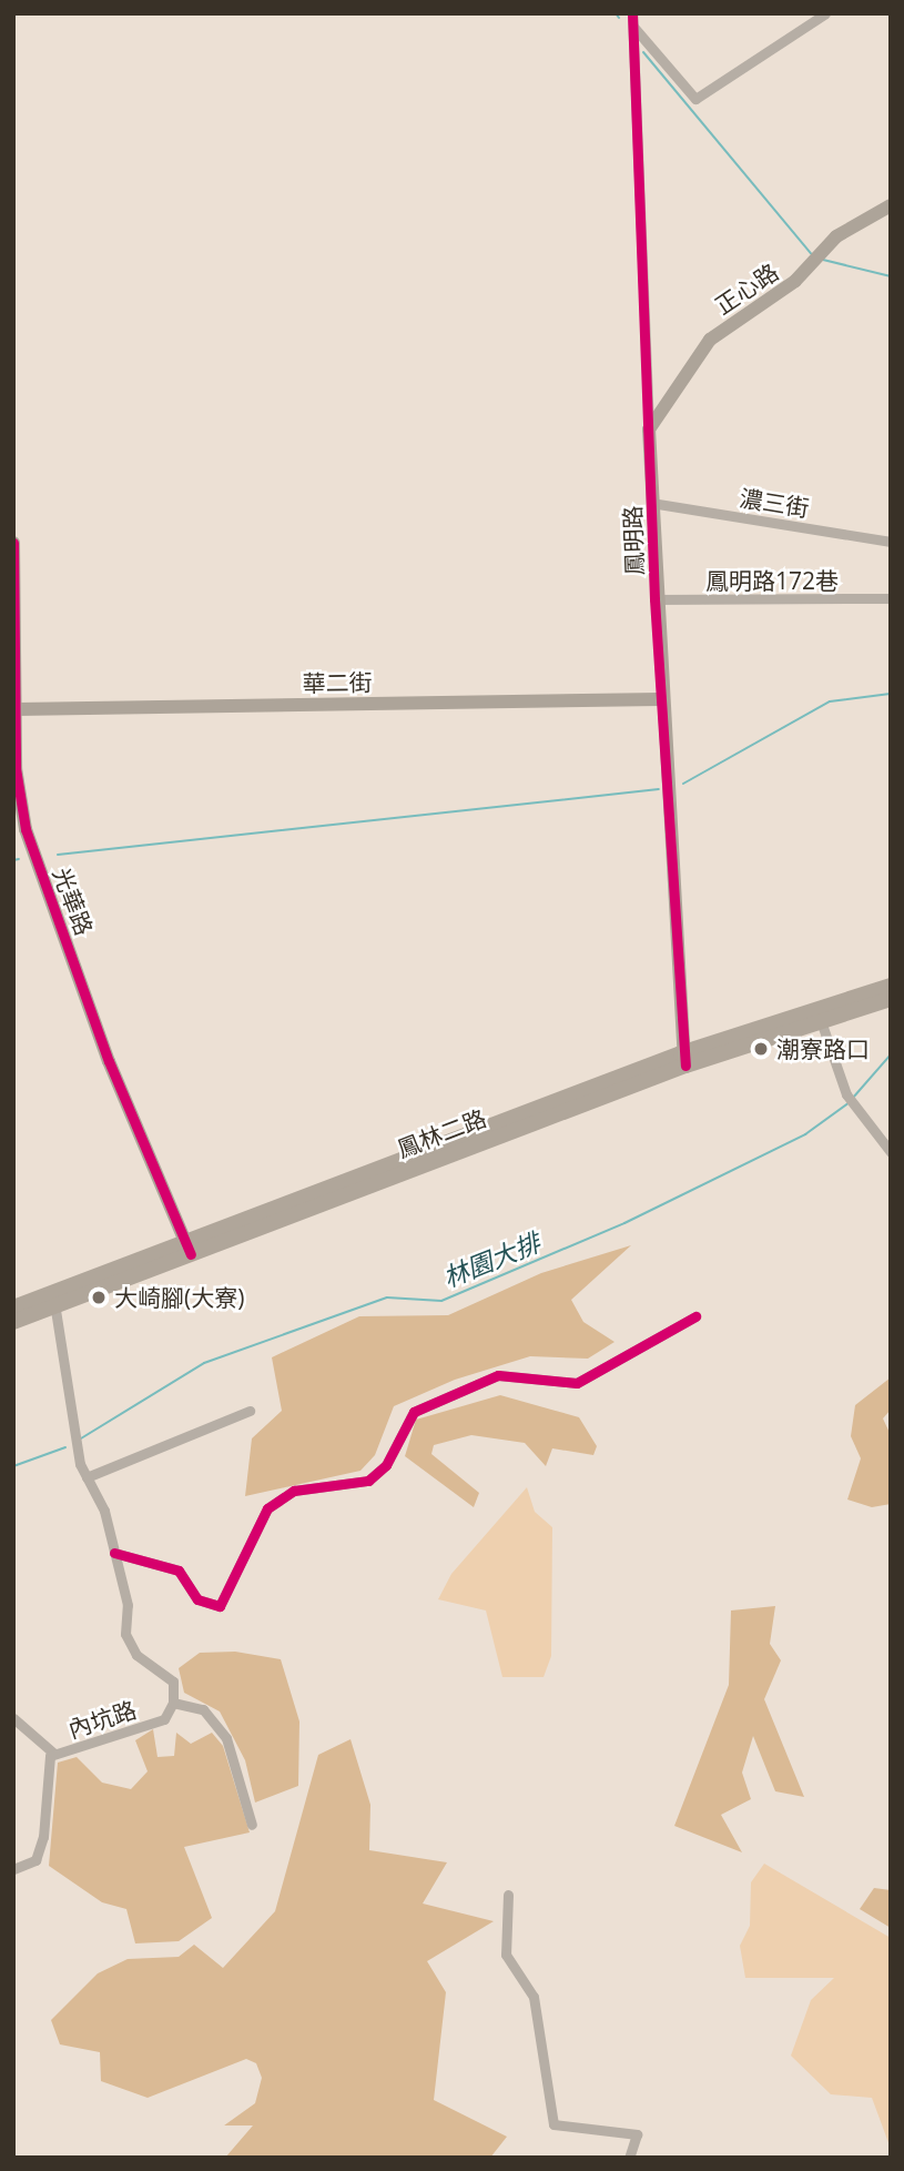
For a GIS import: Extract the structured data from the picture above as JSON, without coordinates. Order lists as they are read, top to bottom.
{
  "streets": {
    "main road": ["鳳林二路"],
    "street": [
      "正心路",
      "濃三街",
      "鳳明路",
      "鳳明路172巷",
      "華二街",
      "光華路",
      "內坑路"
    ]
  },
  "crossings": [
    ["正心路", "鳳明路"],
    ["濃三街", "鳳明路"],
    ["鳳明路", "鳳明路172巷"],
    ["鳳明路", "華二街"],
    ["鳳明路", "鳳林二路"],
    ["華二街", "光華路"],
    ["光華路", "鳳林二路"]
  ],
  "water": ["林園大排"],
  "places": ["潮寮路口", "大崎腳(大寮)"]
}
